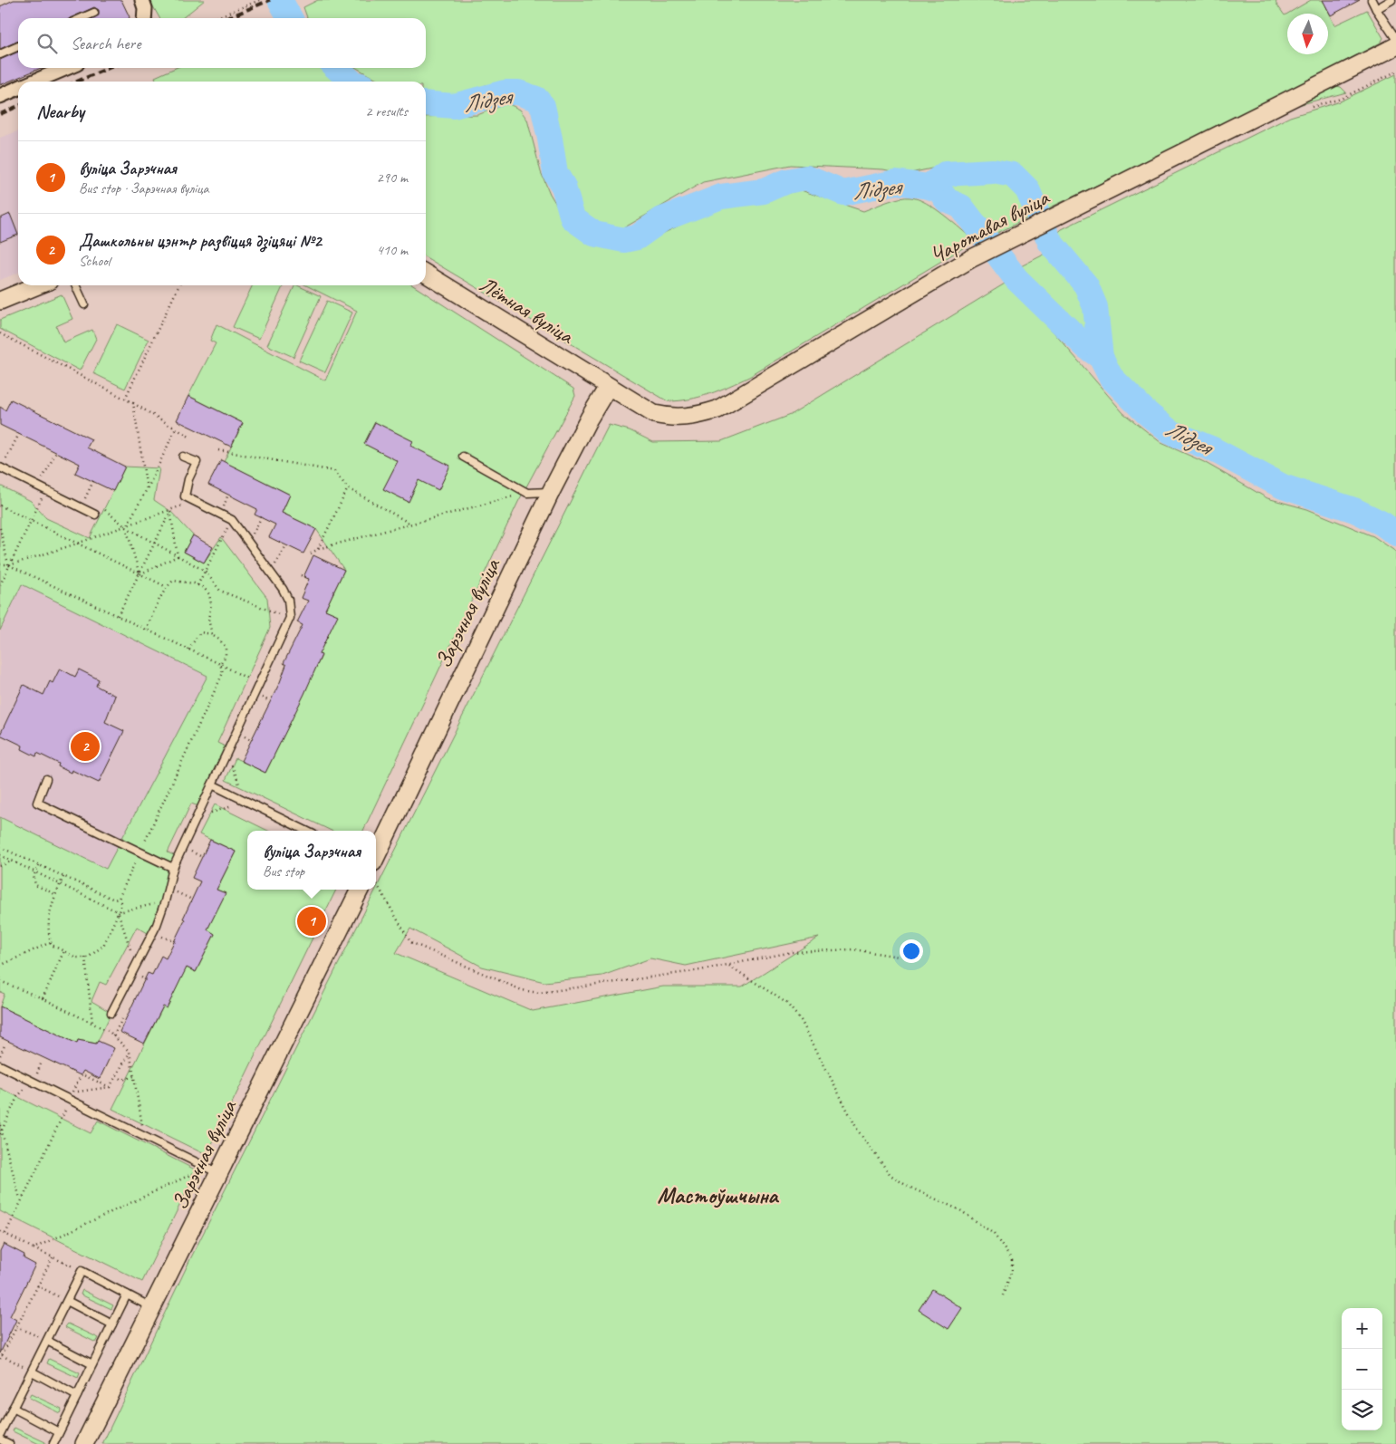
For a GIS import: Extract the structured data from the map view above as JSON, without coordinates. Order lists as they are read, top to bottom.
{
  "streets": {
    "street": ["Чаротавая вуліца", "Лётная вуліца", "Зарэчная вуліца"]
  },
  "crossings": [
    ["Чаротавая вуліца", "Лётная вуліца"],
    ["Чаротавая вуліца", "Зарэчная вуліца"],
    ["Лётная вуліца", "Зарэчная вуліца"]
  ],
  "districts": ["Мастоўшчына"],
  "water": ["Лідзея"],
  "north": "bottom",
  "page": {
    "search": "Search here",
    "heading": ["Nearby", "2 results"],
    "list": [
      {
        "mark": "1",
        "name": "вуліца Зарэчная",
        "note": "Bus stop · Зарэчная вуліца",
        "value": "290 m"
      },
      {
        "mark": "2",
        "name": "Дашкольны цэнтр развіцця дзіцяці №2",
        "note": "School",
        "value": "410 m"
      }
    ],
    "pins": ["2", "1"],
    "popup": ["вуліца Зарэчная", "Bus stop"],
    "map_buttons": ["+", "−"]
  }
}
